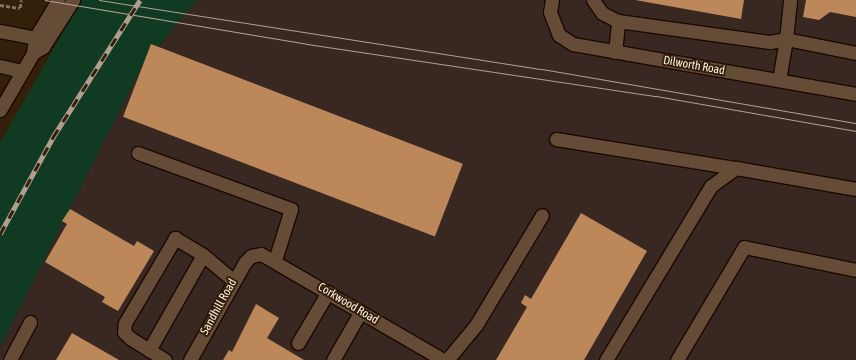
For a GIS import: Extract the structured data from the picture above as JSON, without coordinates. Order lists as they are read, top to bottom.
{
  "streets": {
    "street": ["Dilworth Road", "Corkwood Road", "Sandhill Road"]
  },
  "crossings": [
    ["Corkwood Road", "Sandhill Road"]
  ]
}
